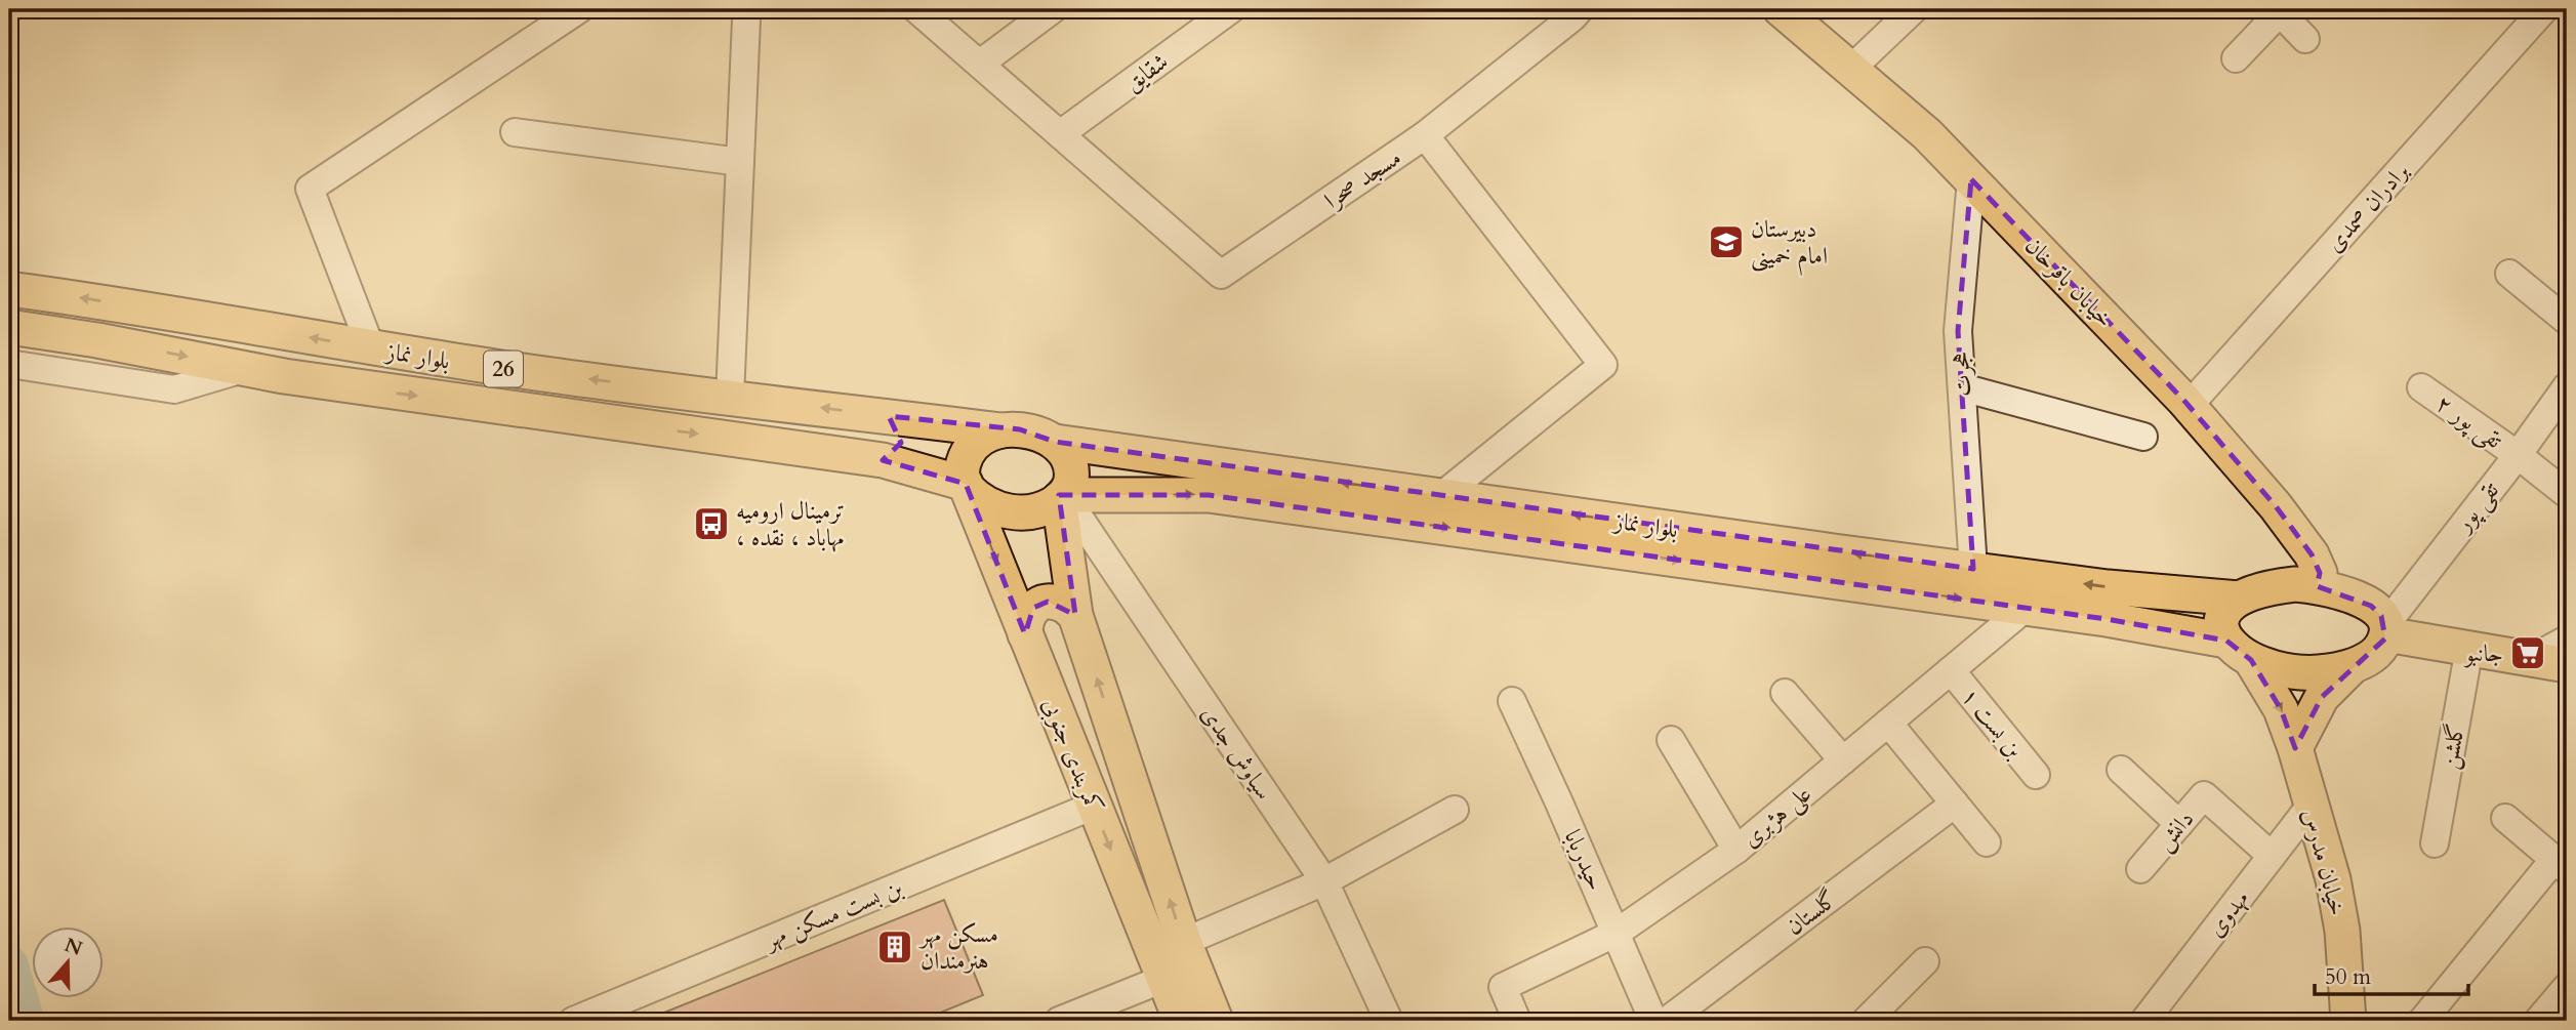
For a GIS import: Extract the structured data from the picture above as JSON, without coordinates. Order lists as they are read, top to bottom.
{
  "streets": {
    "main road": [
      "خیابان باقرخان",
      "بلوار نماز",
      "26",
      "کمربندی جنوبی",
      "خیابان مدرس"
    ],
    "street": [
      "شقایق",
      "مسجد صحرا",
      "برادران صمدی",
      "هجرت",
      "تقی پور ۲",
      "تقی پور",
      "بن بست ۱",
      "گلشن",
      "سیاوش جدی",
      "علی هژبری",
      "دانش",
      "حیدربابا",
      "گلستان",
      "بن بست مسکن مهر",
      "مهدوی"
    ]
  },
  "crossings": [
    ["شقایق", "مسجد صحرا"],
    ["مسجد صحرا", "بلوار نماز"],
    ["برادران صمدی", "خیابان باقرخان"],
    ["خیابان باقرخان", "26"],
    ["خیابان باقرخان", "هجرت"],
    ["بلوار نماز", "26"],
    ["بلوار نماز", "هجرت"],
    ["بلوار نماز", "سیاوش جدی"],
    ["بلوار نماز", "کمربندی جنوبی"],
    ["بلوار نماز", "علی هژبری"],
    ["بلوار نماز", "خیابان مدرس"],
    ["26", "تقی پور"],
    ["26", "سیاوش جدی"],
    ["26", "کمربندی جنوبی"],
    ["26", "خیابان مدرس"],
    ["تقی پور ۲", "تقی پور"],
    ["بن بست ۱", "علی هژبری"],
    ["سیاوش جدی", "کمربندی جنوبی"],
    ["کمربندی جنوبی", "بن بست مسکن مهر"],
    ["علی هژبری", "حیدربابا"],
    ["دانش", "مهدوی"],
    ["خیابان مدرس", "مهدوی"]
  ],
  "places": {
    "school or university": ["دبیرستان امام خمینی"],
    "bus stop": ["ترمینال ارومیه ، مهاباد ، نقده"],
    "supermarket": ["جانبو"],
    "building": ["مسکن مهر هنرمندان"]
  },
  "scale_bar": "50 m",
  "north": "top"
}
